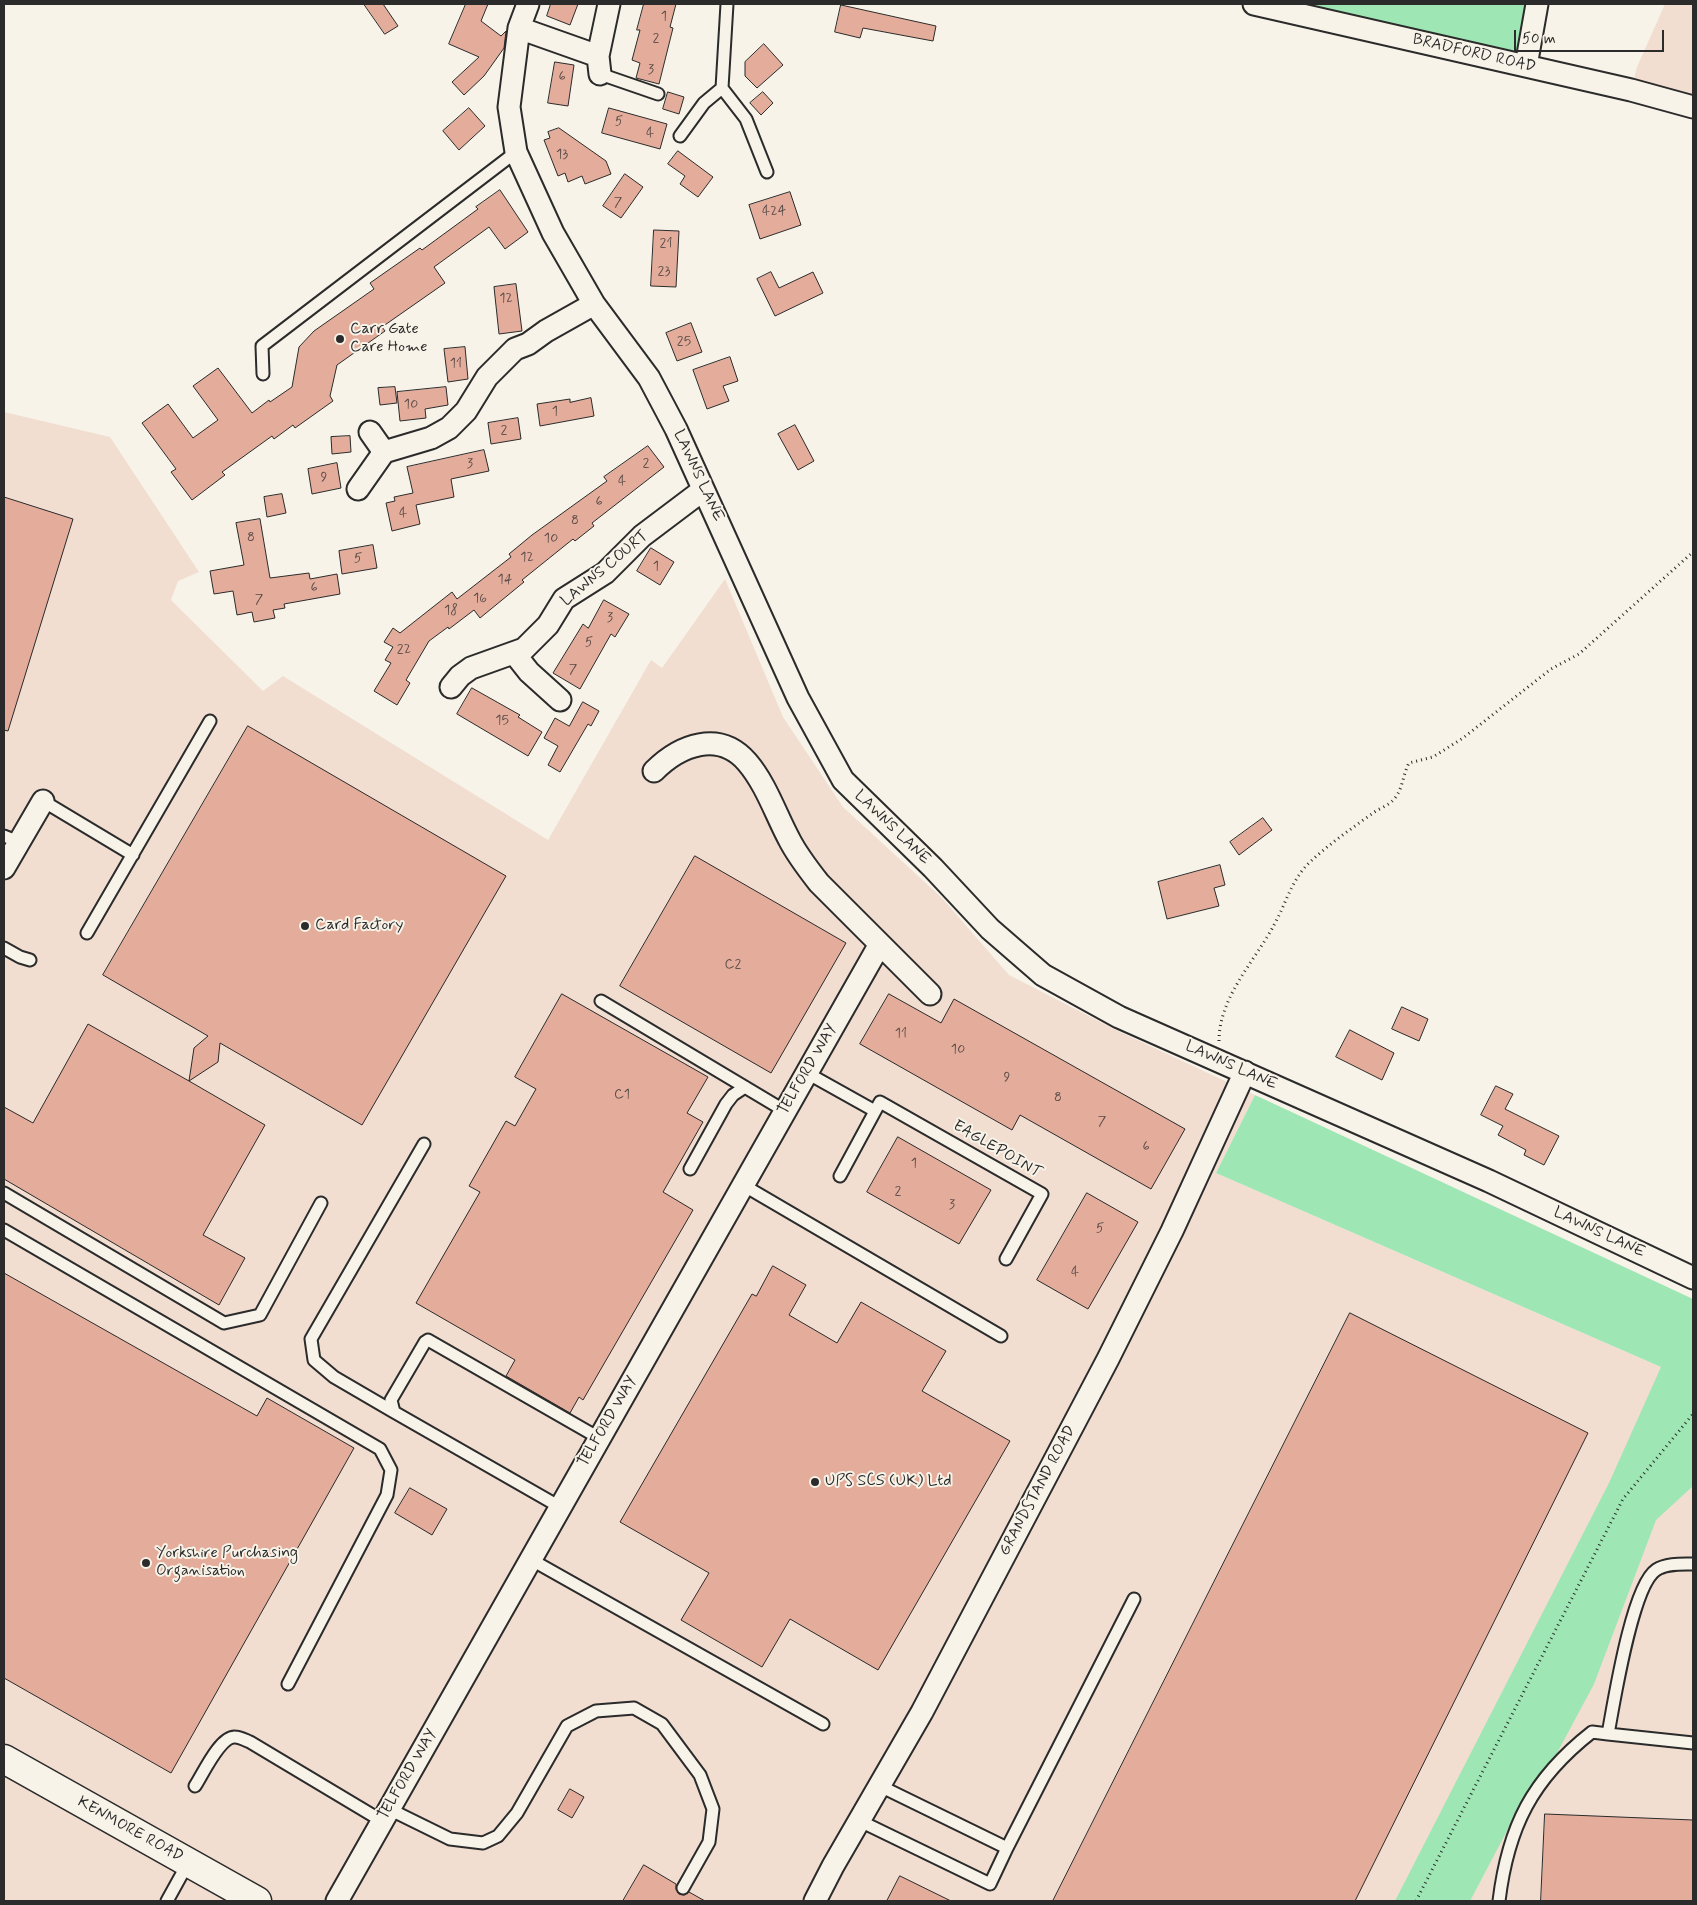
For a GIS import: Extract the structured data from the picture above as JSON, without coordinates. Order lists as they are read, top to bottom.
{
  "streets": {
    "street": [
      "BRADFORD ROAD",
      "LAWNS LANE",
      "LAWNS COURT",
      "TELFORD WAY",
      "GRANDSTAND ROAD",
      "KENMORE ROAD"
    ],
    "lane": ["EAGLEPOINT"]
  },
  "crossings": [
    ["LAWNS LANE", "LAWNS COURT"],
    ["LAWNS LANE", "GRANDSTAND ROAD"]
  ],
  "places": [
    "Carr Gate Care Home",
    "Card Factory",
    "UPS SCS (UK) Ltd",
    "Yorkshire Purchasing Organisation"
  ],
  "house_numbers": [
    "1",
    "2",
    "3",
    "6",
    "5",
    "4",
    "13",
    "7",
    "424",
    "21",
    "23",
    "12",
    "25",
    "11",
    "10",
    "1",
    "2",
    "3",
    "2",
    "9",
    "4",
    "6",
    "4",
    "8",
    "8",
    "10",
    "12",
    "5",
    "1",
    "14",
    "6",
    "16",
    "7",
    "18",
    "3",
    "5",
    "22",
    "7",
    "15",
    "C2",
    "11",
    "10",
    "9",
    "C1",
    "8",
    "7",
    "6",
    "1",
    "2",
    "3",
    "5",
    "4"
  ],
  "scale_bar": "50 m"
}
